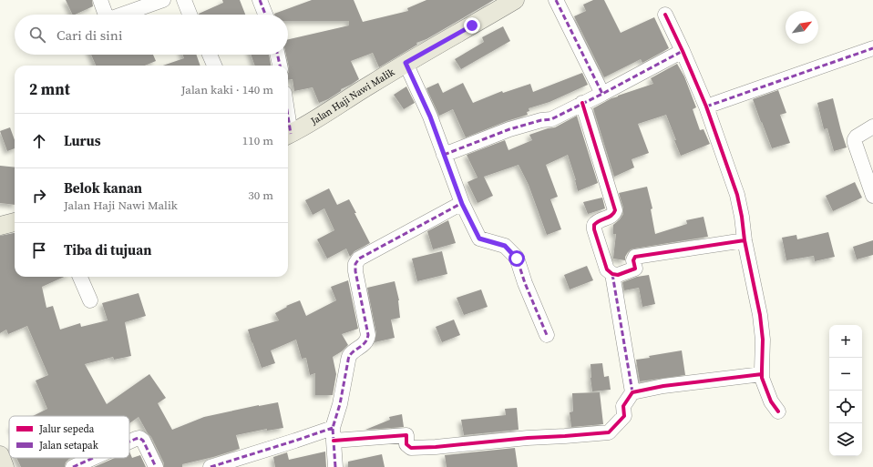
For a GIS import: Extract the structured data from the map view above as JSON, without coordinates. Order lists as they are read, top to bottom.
{
  "streets": {
    "main road": ["Jalan Haji Nawi Malik"]
  },
  "legend": ["Jalur sepeda", "Jalan setapak"],
  "north": "top right",
  "page": {
    "search": "Cari di sini",
    "heading": ["2 mnt", "Jalan kaki · 140 m"],
    "list": [
      ["Lurus", "110 m"],
      ["Belok kanan", "Jalan Haji Nawi Malik", "30 m"],
      "Tiba di tujuan"
    ],
    "map_buttons": ["+", "−"]
  }
}
